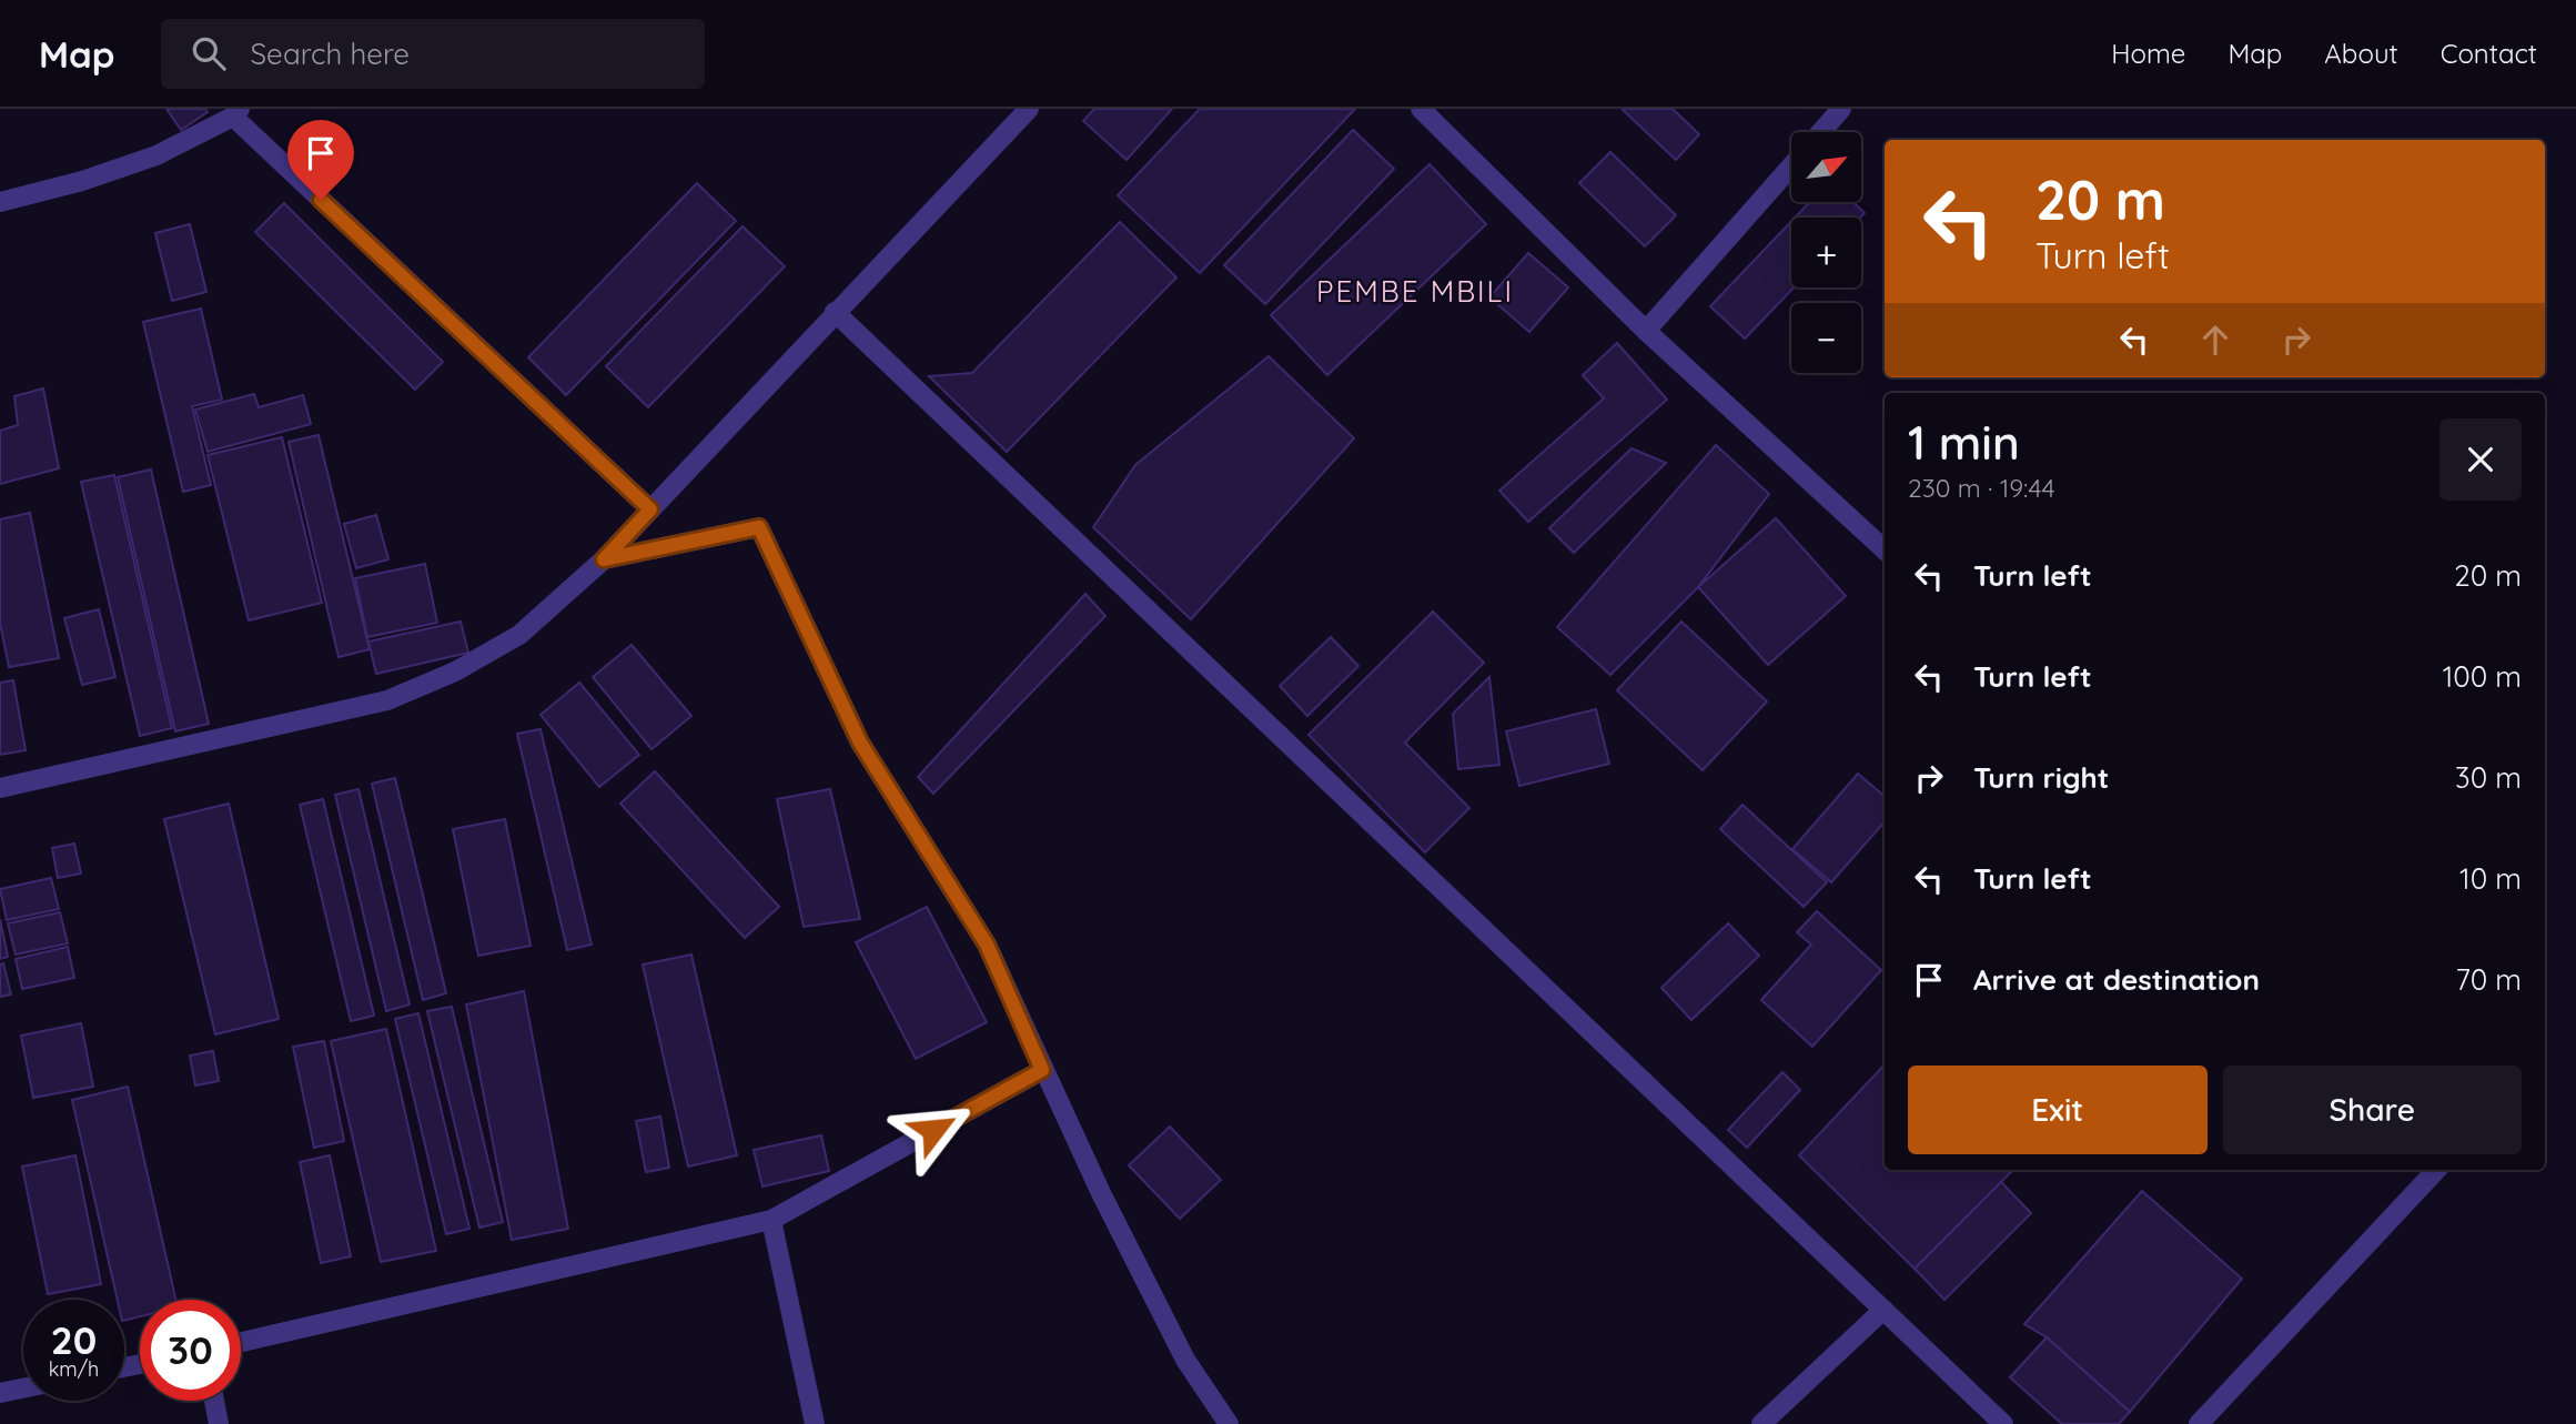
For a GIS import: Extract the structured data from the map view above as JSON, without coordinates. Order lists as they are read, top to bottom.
{
  "districts": ["PEMBE MBILI"],
  "north": "top right",
  "page": {
    "header": "Map",
    "search": "Search here",
    "nav": [
      "Home",
      "Map",
      "About",
      "Contact"
    ],
    "map_buttons": ["+", "−"],
    "turn": ["20 m", "Turn left"],
    "heading": ["1 min", "230 m · 19:44"],
    "list": [
      {
        "name": "Turn left",
        "value": "20 m"
      },
      {
        "name": "Turn left",
        "value": "100 m"
      },
      {
        "name": "Turn right",
        "value": "30 m"
      },
      {
        "name": "Turn left",
        "value": "10 m"
      },
      {
        "name": "Arrive at destination",
        "value": "70 m"
      }
    ],
    "buttons": ["Exit", "Share"],
    "speed": "20 km/h",
    "limit": "30"
  }
}
